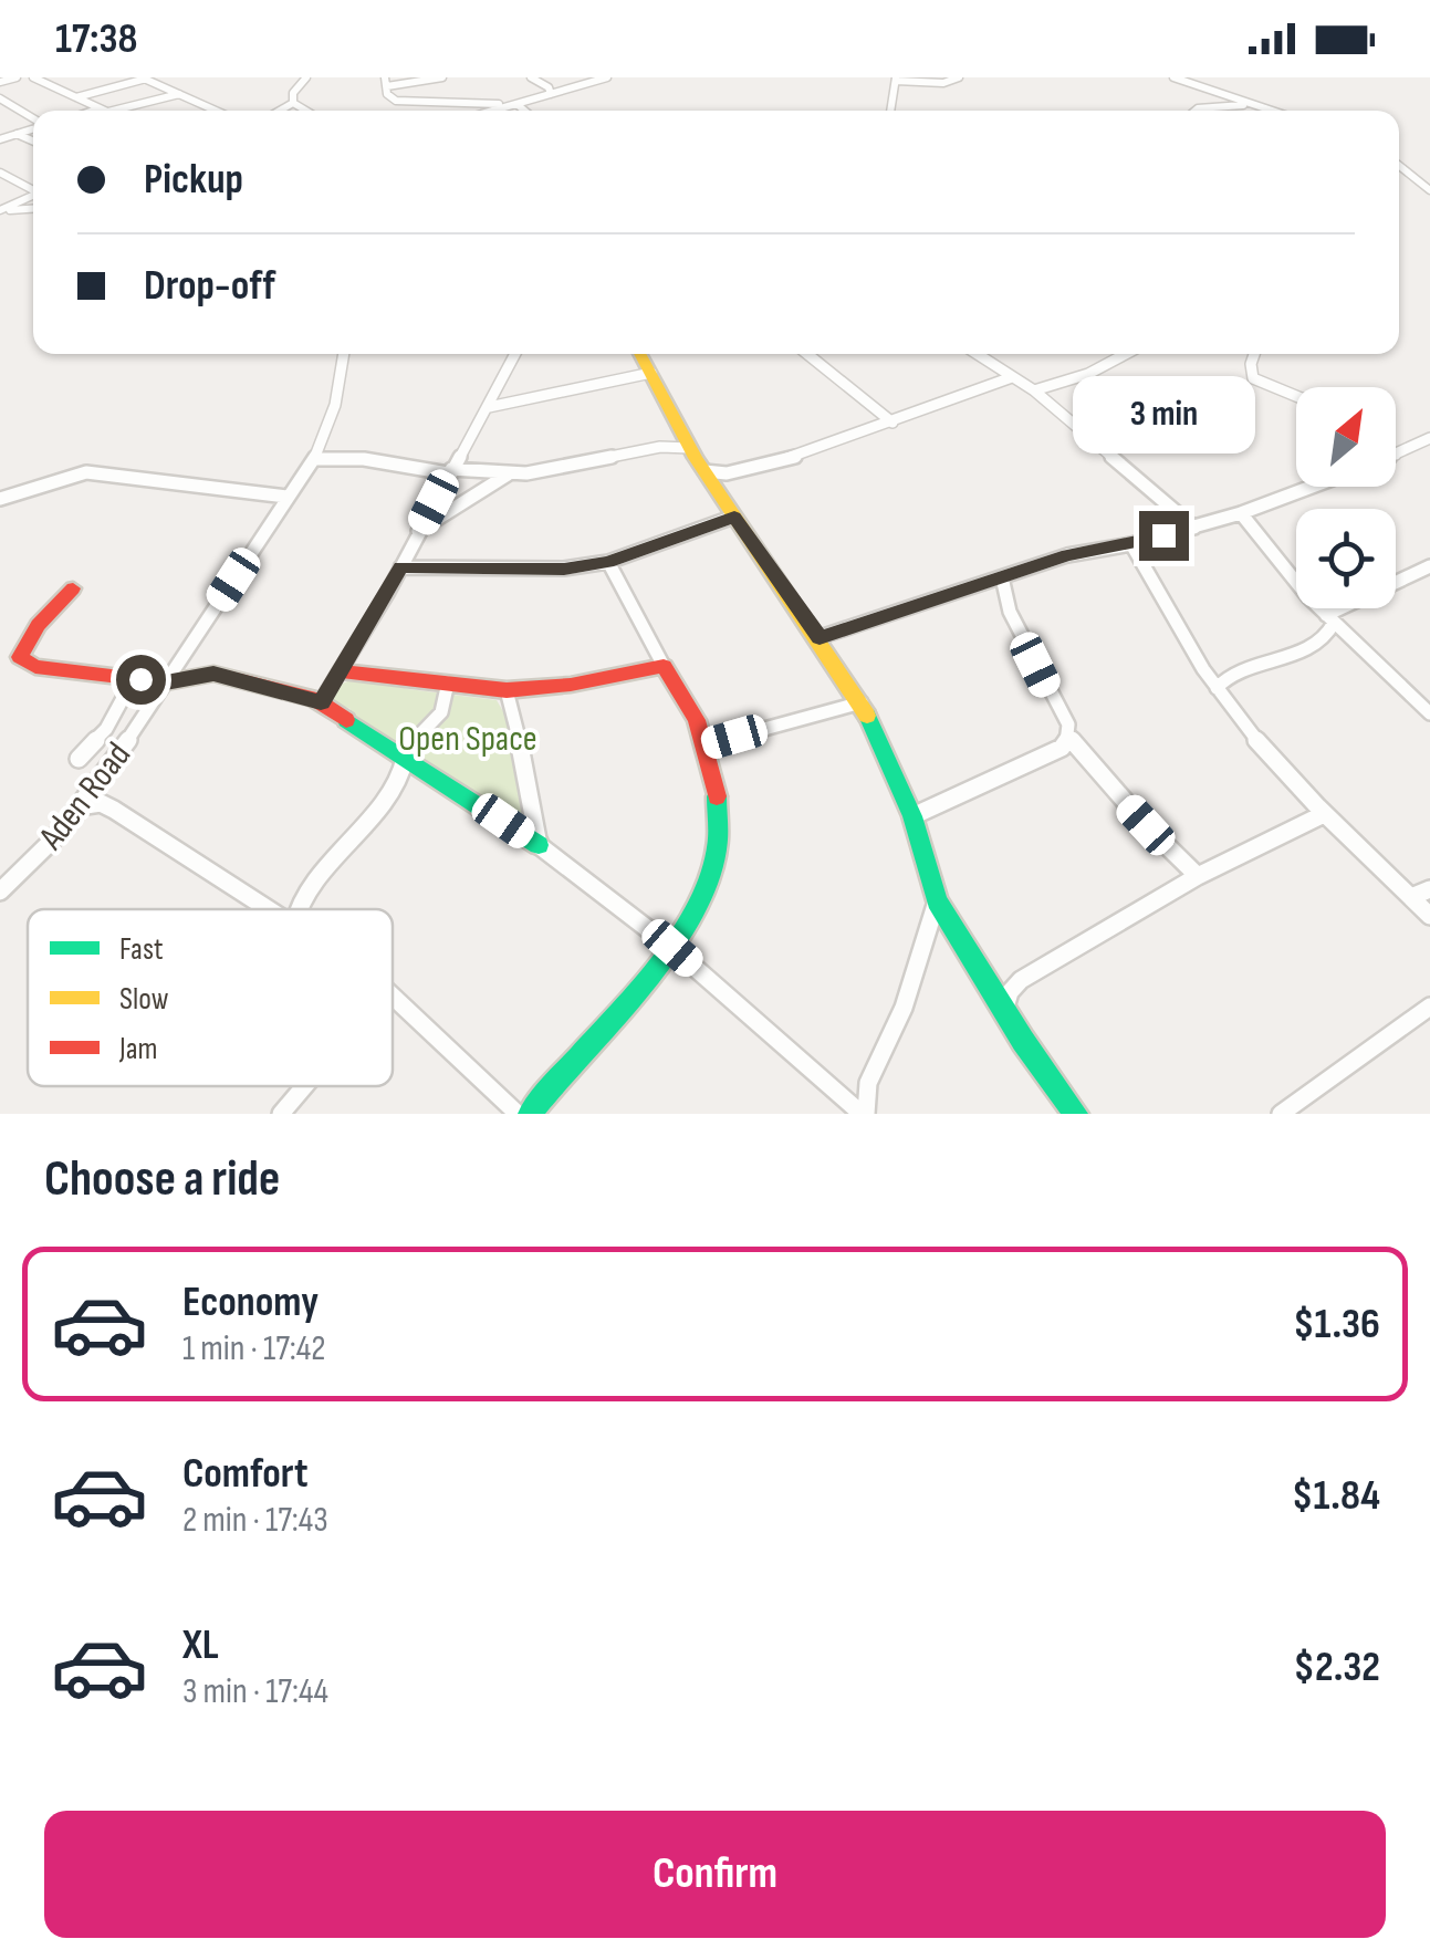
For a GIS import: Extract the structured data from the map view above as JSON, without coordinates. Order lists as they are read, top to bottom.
{
  "streets": {
    "street": ["Aden Road"]
  },
  "parks": ["Open Space"],
  "legend": ["Fast", "Slow", "Jam"],
  "north": "top right",
  "page": {
    "status": "17:38",
    "banner": ["Pickup", "Drop-off"],
    "bubble": "3 min",
    "heading": "Choose a ride",
    "list": [
      {
        "name": "Economy",
        "note": "1 min · 17:42",
        "value": "$1.36"
      },
      {
        "name": "Comfort",
        "note": "2 min · 17:43",
        "value": "$1.84"
      },
      {
        "name": "XL",
        "note": "3 min · 17:44",
        "value": "$2.32"
      }
    ],
    "buttons": "Confirm"
  }
}
